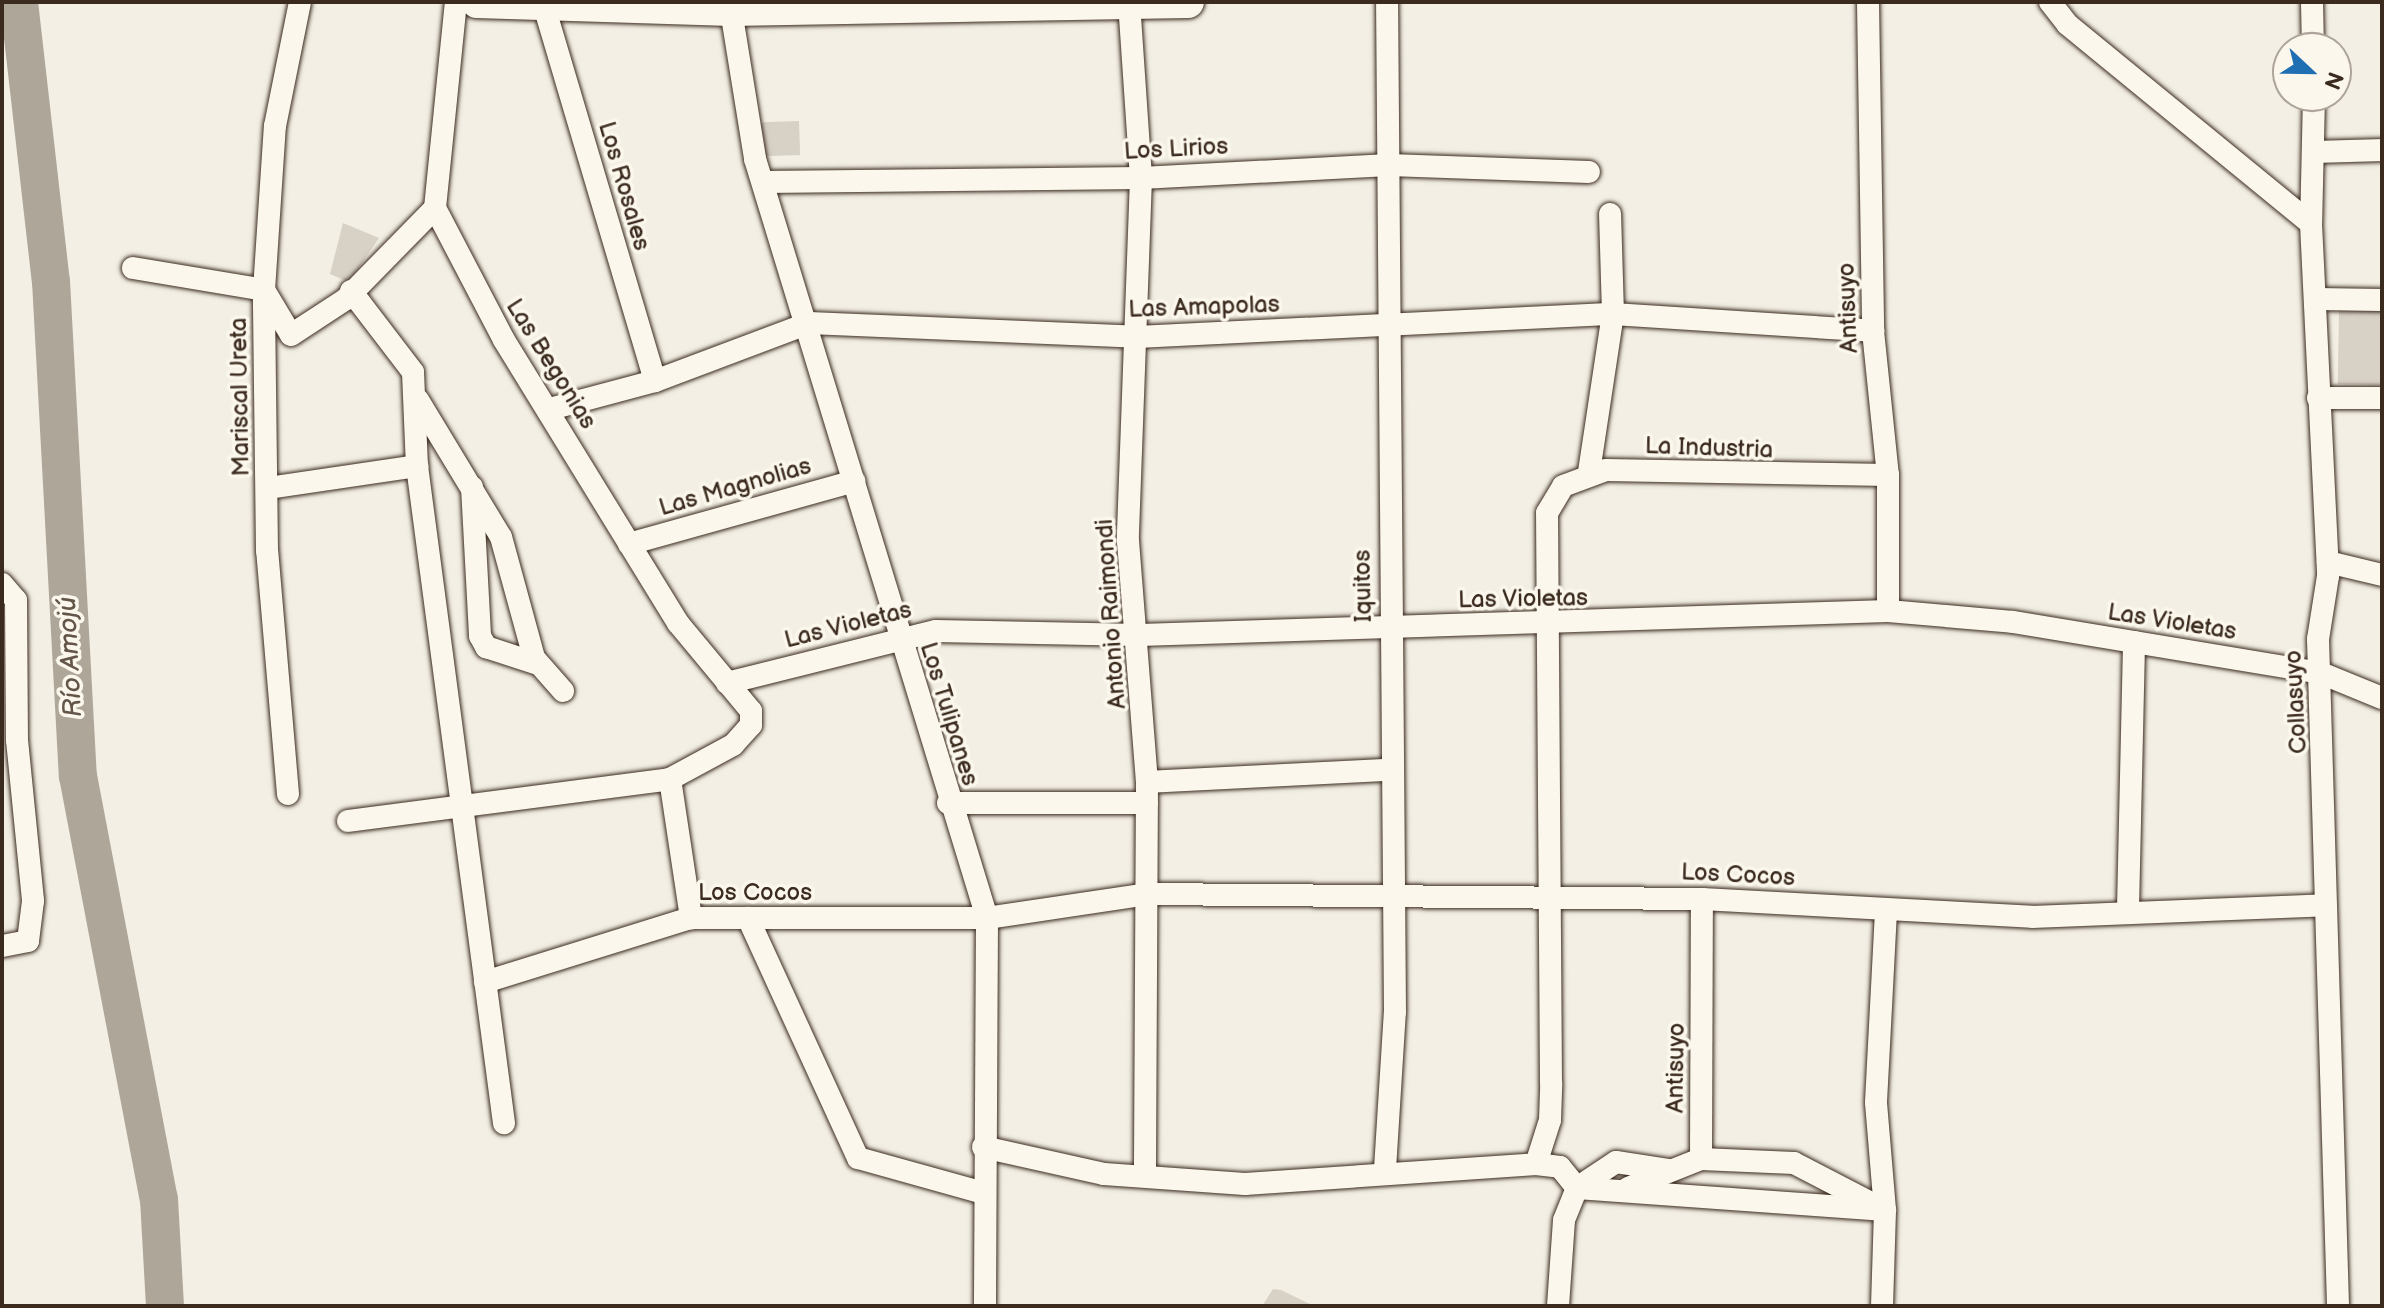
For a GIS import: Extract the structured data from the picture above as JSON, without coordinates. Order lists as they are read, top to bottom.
{
  "streets": {
    "street": [
      "Los Lirios",
      "Los Rosales",
      "Las Amapolas",
      "Antisuyo",
      "Las Begonias",
      "Mariscal Ureta",
      "La Industria",
      "Las Magnolias",
      "Iquitos",
      "Las Violetas",
      "Antonio Raimondi",
      "Collasuyo",
      "Los Tulipanes",
      "Los Cocos"
    ]
  },
  "crossings": [
    ["Los Lirios", "Iquitos"],
    ["Los Lirios", "Antonio Raimondi"],
    ["Los Lirios", "Los Tulipanes"],
    ["Los Rosales", "Las Amapolas"],
    ["Las Amapolas", "Antisuyo"],
    ["Las Amapolas", "Las Begonias"],
    ["Las Amapolas", "Iquitos"],
    ["Las Amapolas", "Antonio Raimondi"],
    ["Las Amapolas", "Los Tulipanes"],
    ["Antisuyo", "La Industria"],
    ["Antisuyo", "Las Violetas"],
    ["Antisuyo", "Los Cocos"],
    ["Las Begonias", "Las Magnolias"],
    ["Las Begonias", "Las Violetas"],
    ["Las Magnolias", "Los Tulipanes"],
    ["Iquitos", "Las Violetas"],
    ["Iquitos", "Los Cocos"],
    ["Las Violetas", "Antonio Raimondi"],
    ["Las Violetas", "Collasuyo"],
    ["Las Violetas", "Los Tulipanes"],
    ["Antonio Raimondi", "Los Cocos"],
    ["Collasuyo", "Los Cocos"],
    ["Los Tulipanes", "Los Cocos"]
  ],
  "water": ["Río Amojú"],
  "north": "right"
}
